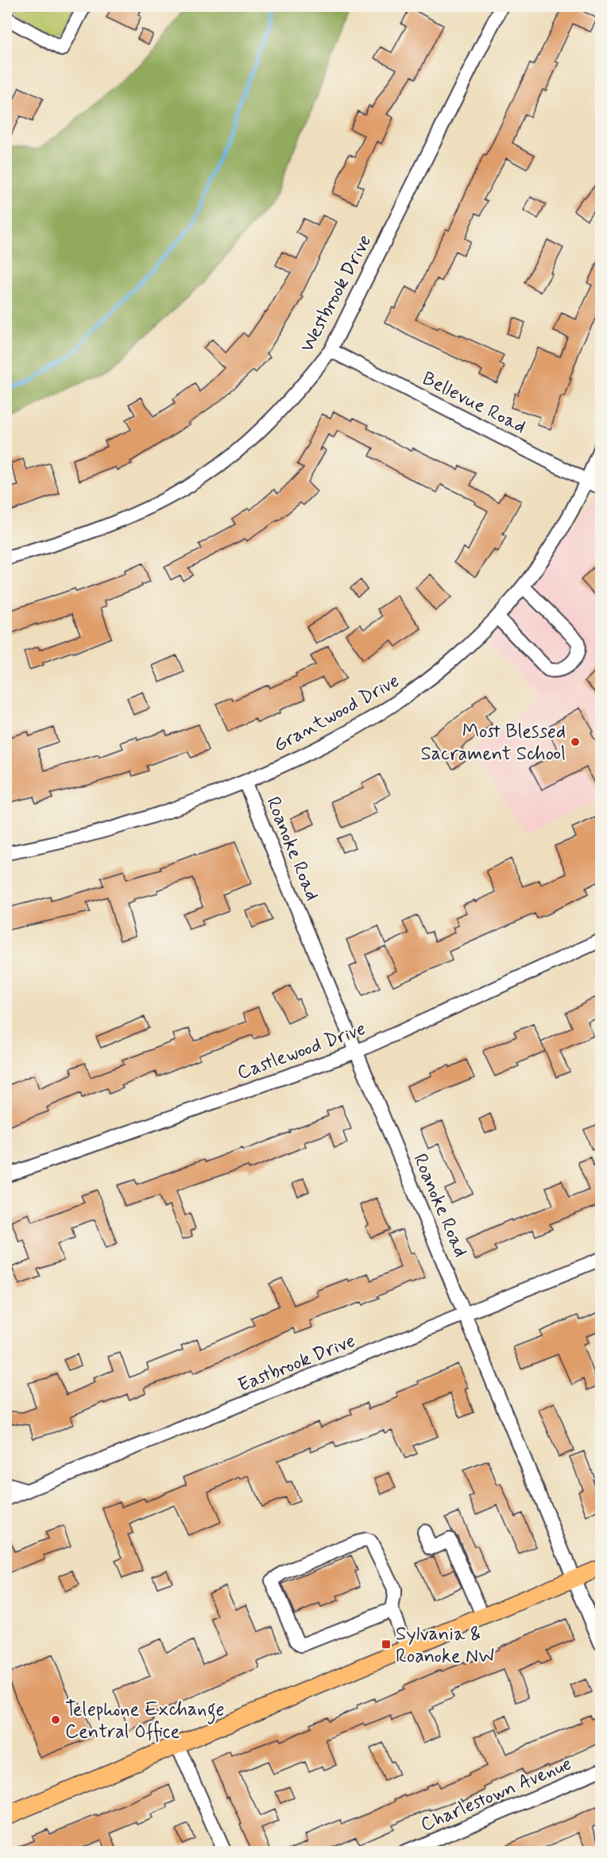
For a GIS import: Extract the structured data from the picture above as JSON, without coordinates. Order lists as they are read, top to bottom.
{
  "streets": {
    "street": [
      "Westbrook Drive",
      "Bellevue Road",
      "Grantwood Drive",
      "Roanoke Road",
      "Castlewood Drive",
      "Eastbrook Drive",
      "Charlestown Avenue"
    ]
  },
  "crossings": [
    ["Westbrook Drive", "Bellevue Road"],
    ["Bellevue Road", "Grantwood Drive"],
    ["Grantwood Drive", "Roanoke Road"],
    ["Roanoke Road", "Castlewood Drive"],
    ["Roanoke Road", "Eastbrook Drive"]
  ],
  "places": {
    "other": ["Most Blessed Sacrament School", "Telephone Exchange Central Office"],
    "transit": ["Sylvania & Roanoke NW"]
  }
}
